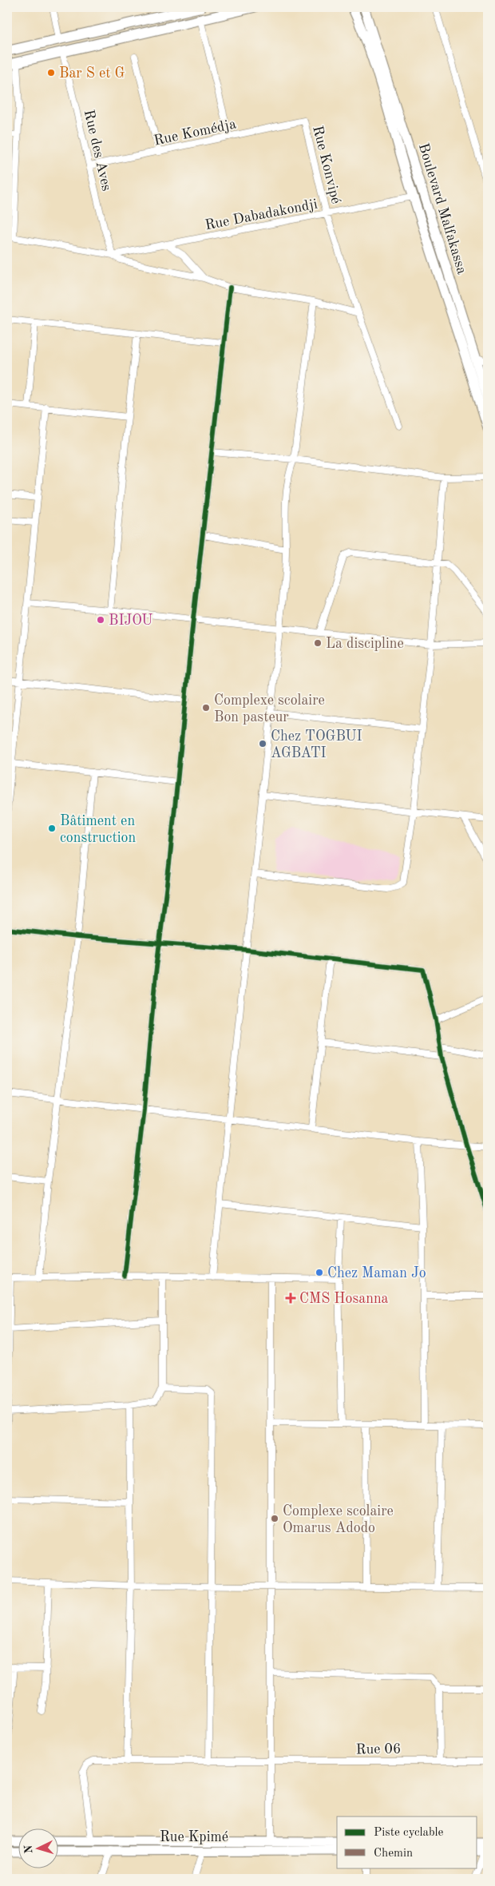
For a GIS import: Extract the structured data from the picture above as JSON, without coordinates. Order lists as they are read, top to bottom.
{
  "streets": {
    "main road": ["Boulevard Malfakassa", "Rue Kpimé"],
    "street": [
      "Rue Komédja",
      "Rue des Aves",
      "Rue Konvipé",
      "Rue Dabadakondji",
      "Rue 06"
    ]
  },
  "crossings": [
    ["Rue Komédja", "Rue des Aves"],
    ["Rue Komédja", "Rue Konvipé"],
    ["Rue des Aves", "Rue Dabadakondji"],
    ["Rue Konvipé", "Rue Dabadakondji"],
    ["Rue 06", "Rue Kpimé"]
  ],
  "places": {
    "other": [
      "Bar S et G",
      "BIJOU",
      "La discipline",
      "Complexe scolaire Bon pasteur",
      "Chez TOGBUI AGBATI",
      "Bâtiment en construction",
      "Chez Maman Jo",
      "Complexe scolaire Omarus Adodo"
    ],
    "health": ["CMS Hosanna"]
  },
  "legend": ["Piste cyclable", "Chemin"],
  "north": "left"
}
